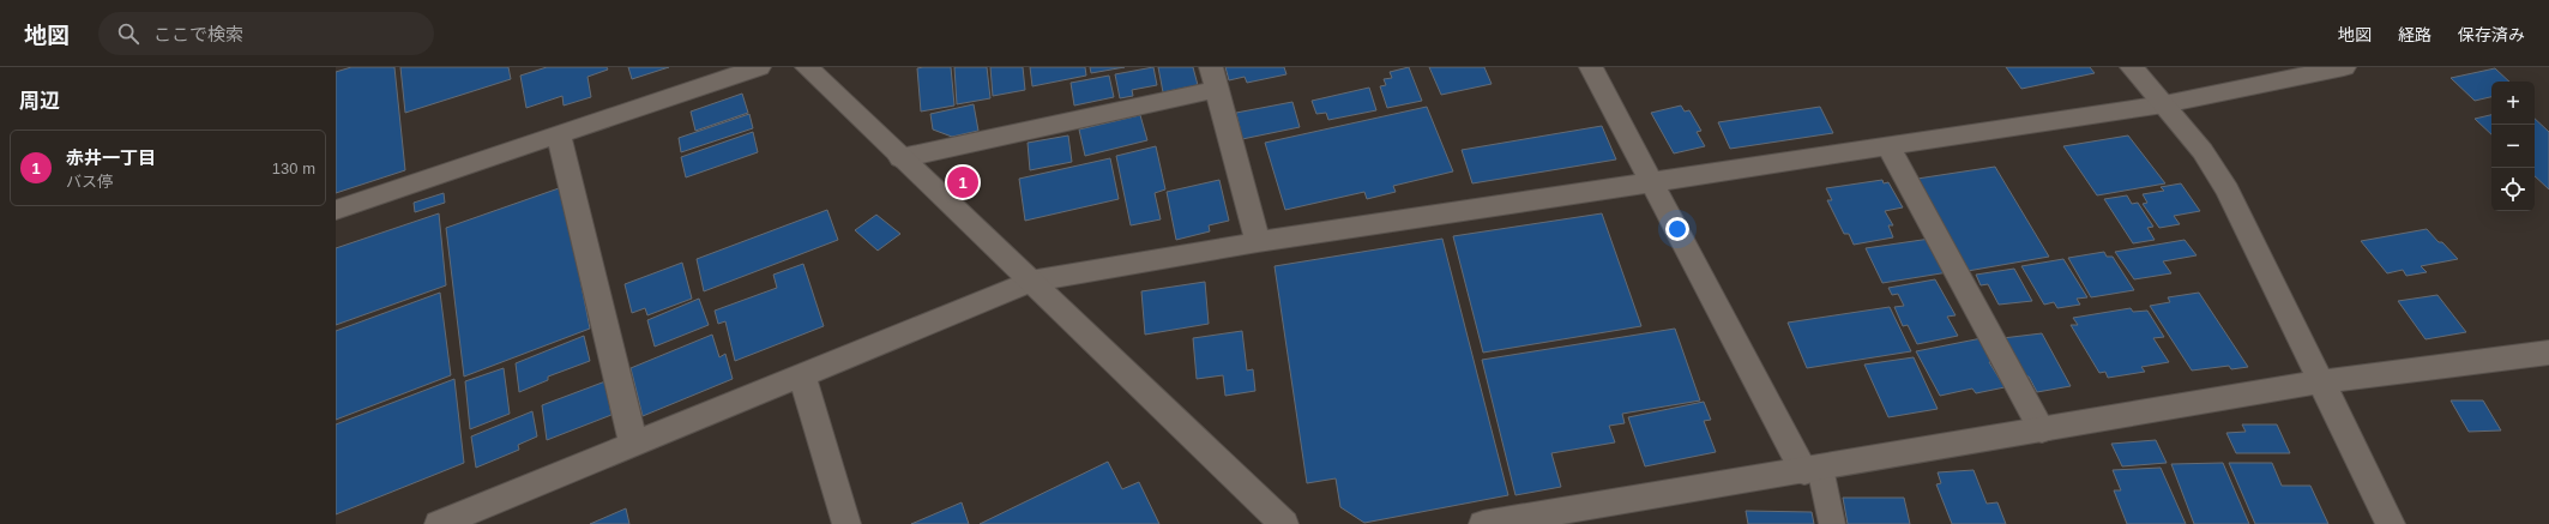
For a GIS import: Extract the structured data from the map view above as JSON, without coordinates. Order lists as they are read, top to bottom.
{
  "page": {
    "header": "地図",
    "search": "ここで検索",
    "nav": ["地図", "経路", "保存済み"],
    "heading": "周辺",
    "map_buttons": ["+", "−"],
    "list": [
      {
        "mark": "1",
        "name": "赤井一丁目",
        "note": "バス停",
        "value": "130 m"
      }
    ],
    "pins": "1"
  }
}
